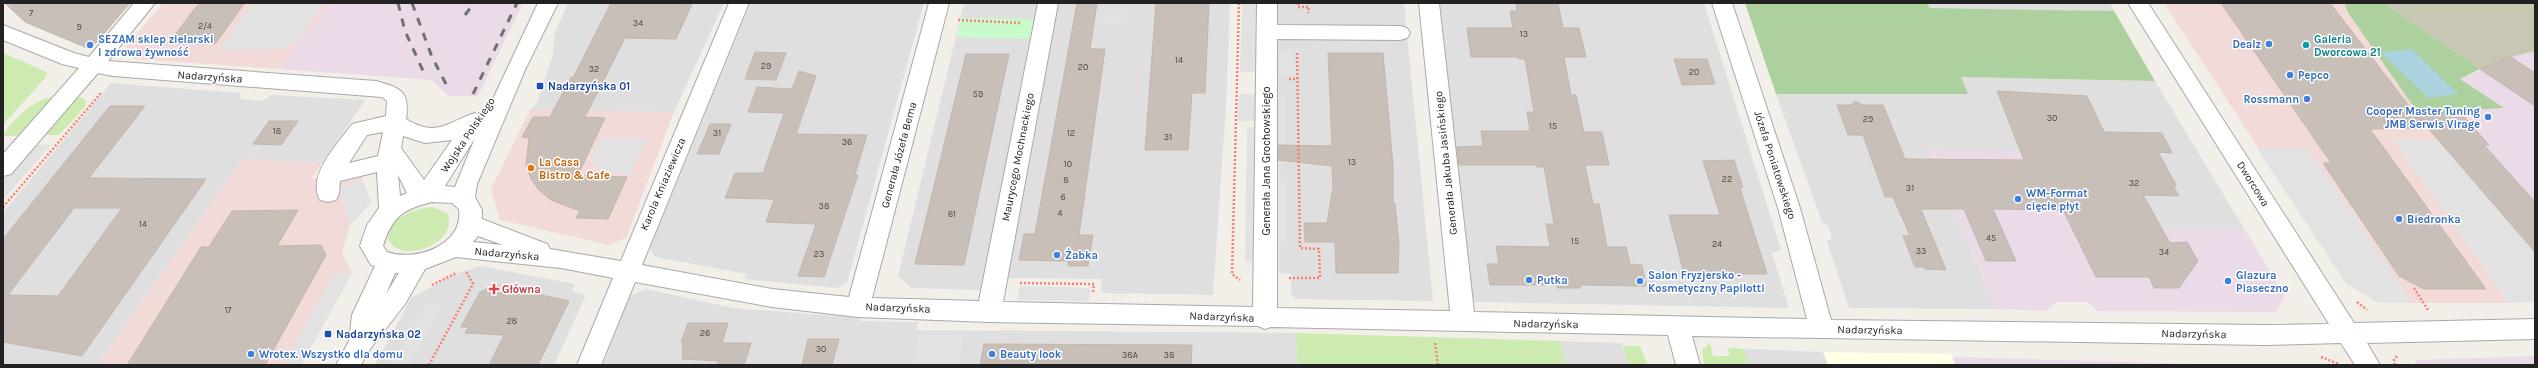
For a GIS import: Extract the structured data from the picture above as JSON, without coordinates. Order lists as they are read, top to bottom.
{
  "streets": {
    "street": [
      "Nadarzyńska",
      "Wojska Polskiego",
      "Generała Józefa Bema",
      "Maurycego Mochnackiego",
      "Generała Jana Grochowskiego",
      "Generała Jakuba Jasińskiego",
      "Józefa Poniatowskiego",
      "Karola Kniaziewicza",
      "Dworcowa"
    ]
  },
  "crossings": [
    ["Nadarzyńska", "Wojska Polskiego"],
    ["Nadarzyńska", "Generała Józefa Bema"],
    ["Nadarzyńska", "Maurycego Mochnackiego"],
    ["Nadarzyńska", "Generała Jana Grochowskiego"],
    ["Nadarzyńska", "Generała Jakuba Jasińskiego"],
    ["Nadarzyńska", "Józefa Poniatowskiego"],
    ["Nadarzyńska", "Karola Kniaziewicza"],
    ["Nadarzyńska", "Dworcowa"]
  ],
  "places": {
    "other": [
      "Dealz",
      "SEZAM sklep zielarski i zdrowa żywność",
      "Galeria Dworcowa 21",
      "Pepco",
      "Rossmann",
      "Cooper Master Tuning JMB Serwis Virage",
      "La Casa Bistro & Cafe",
      "WM-Format cięcie płyt",
      "Biedronka",
      "Żabka",
      "Putka",
      "Salon Fryzjersko - Kosmetyczny Papilotti",
      "Glazura Piaseczno",
      "Wrotex. Wszystko dla domu",
      "Beauty look"
    ],
    "transit": ["Nadarzyńska 01", "Nadarzyńska 02"],
    "health": ["Główna"]
  },
  "house_numbers": [
    "7",
    "34",
    "2/4",
    "9",
    "13",
    "14",
    "29",
    "20",
    "32",
    "20",
    "59",
    "30",
    "29",
    "15",
    "18",
    "31",
    "12",
    "31",
    "36",
    "13",
    "10",
    "22",
    "8",
    "32",
    "31",
    "6",
    "38",
    "4",
    "61",
    "14",
    "45",
    "15",
    "24",
    "33",
    "34",
    "23",
    "17",
    "28",
    "26",
    "30",
    "38A",
    "38"
  ]
}
